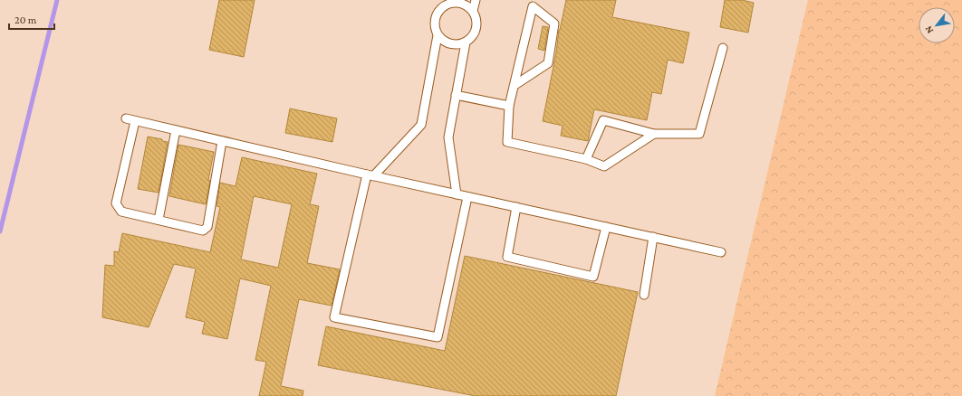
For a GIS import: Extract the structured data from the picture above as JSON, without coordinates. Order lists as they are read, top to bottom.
{
  "scale_bar": "20 m",
  "north": "bottom left"
}
